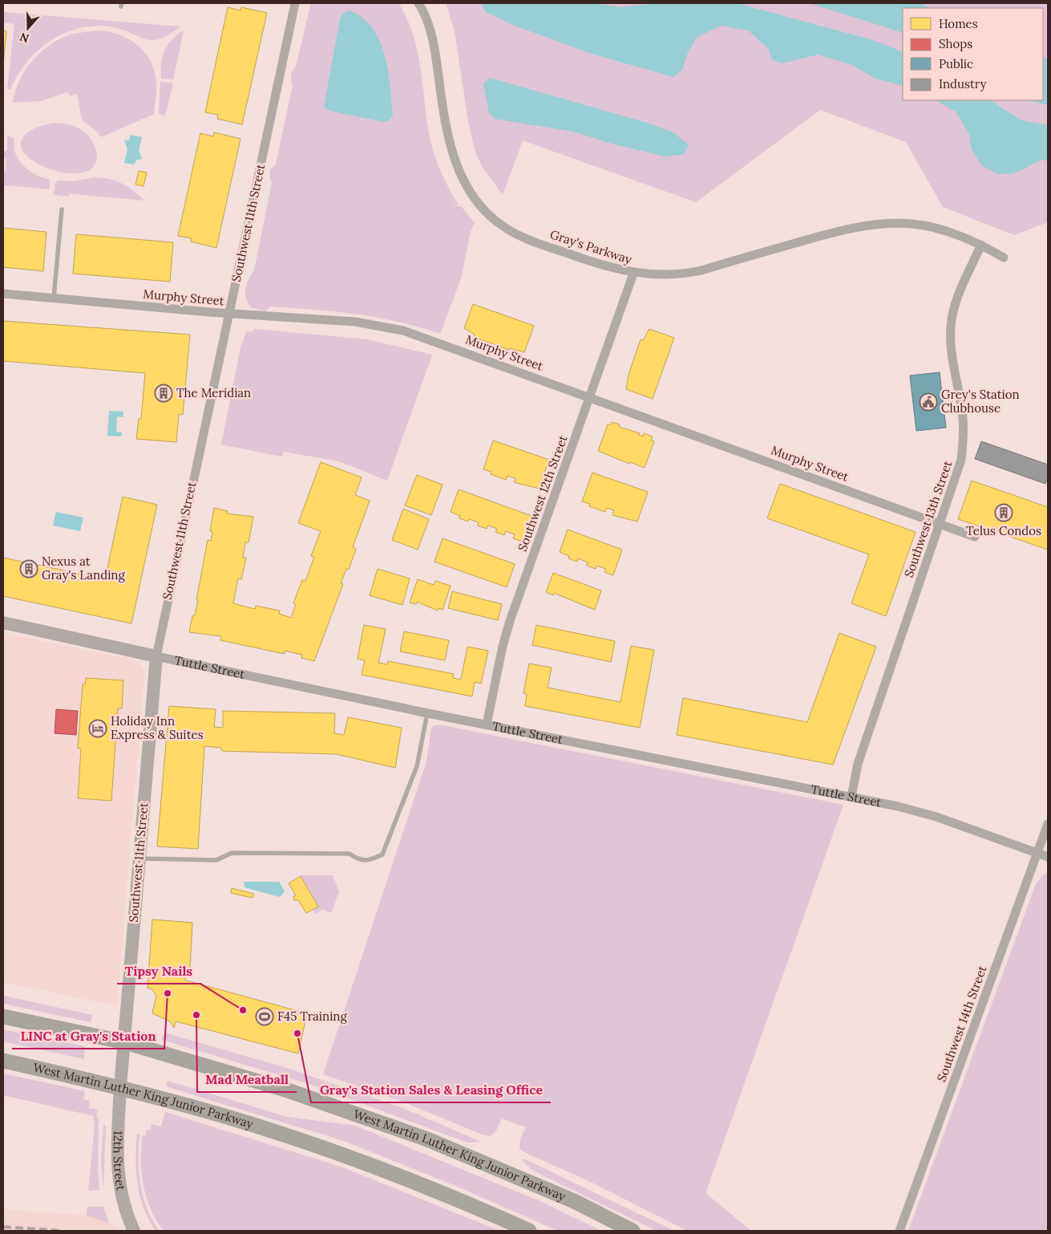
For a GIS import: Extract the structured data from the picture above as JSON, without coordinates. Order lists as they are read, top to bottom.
{
  "streets": {
    "main road": ["West Martin Luther King Junior Parkway"],
    "street": [
      "Southwest 11th Street",
      "Gray's Parkway",
      "Murphy Street",
      "Southwest 12th Street",
      "Southwest 13th Street",
      "Tuttle Street",
      "Southwest 14th Street",
      "12th Street"
    ]
  },
  "crossings": [
    ["Southwest 11th Street", "Murphy Street"],
    ["Southwest 11th Street", "Tuttle Street"],
    ["Southwest 11th Street", "West Martin Luther King Junior Parkway"],
    ["Southwest 11th Street", "12th Street"],
    ["Gray's Parkway", "Southwest 12th Street"],
    ["Gray's Parkway", "Southwest 13th Street"],
    ["Murphy Street", "Southwest 12th Street"],
    ["Murphy Street", "Southwest 13th Street"],
    ["Southwest 12th Street", "Tuttle Street"],
    ["Southwest 13th Street", "Tuttle Street"],
    ["Tuttle Street", "Southwest 14th Street"],
    ["West Martin Luther King Junior Parkway", "12th Street"]
  ],
  "places": {
    "building": ["The Meridian", "Telus Condos", "Nexus at Gray's Landing"],
    "public building": ["Grey's Station Clubhouse"],
    "hotel": ["Holiday Inn Express & Suites"],
    "other": [
      "LINC at Gray's Station",
      "Tipsy Nails",
      "Mad Meatball",
      "Gray's Station Sales & Leasing Office"
    ],
    "sports": ["F45 Training"]
  },
  "legend": [
    "Homes",
    "Shops",
    "Public",
    "Industry"
  ],
  "north": "bottom"
}
